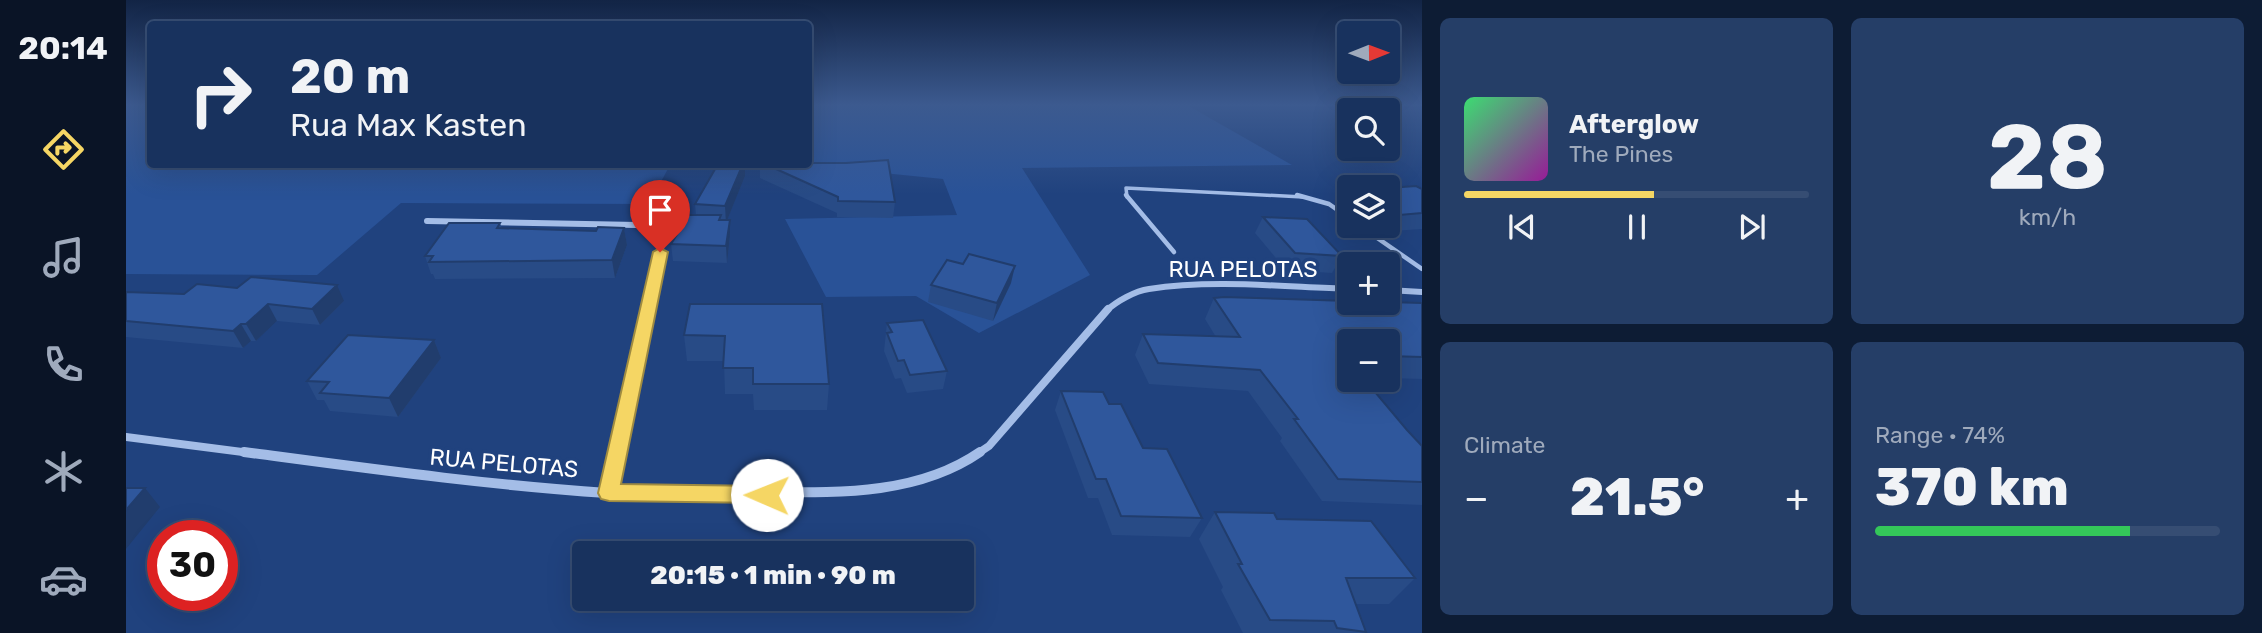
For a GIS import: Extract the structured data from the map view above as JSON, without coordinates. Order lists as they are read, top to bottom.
{
  "streets": {
    "street": ["RUA PELOTAS"]
  },
  "north": "right",
  "page": {
    "tabs": "20:14",
    "tile": [
      ["28", "km/h"],
      "Climate",
      ["Range · 74%", "370 km"]
    ],
    "map_buttons": ["+", "−"],
    "turn": ["20 m", "Rua Max Kasten"],
    "song": ["Afterglow", "The Pines"],
    "heat": ["−", "21.5°", "+"],
    "limit": "30",
    "trip": "20:15 · 1 min · 90 m"
  }
}
